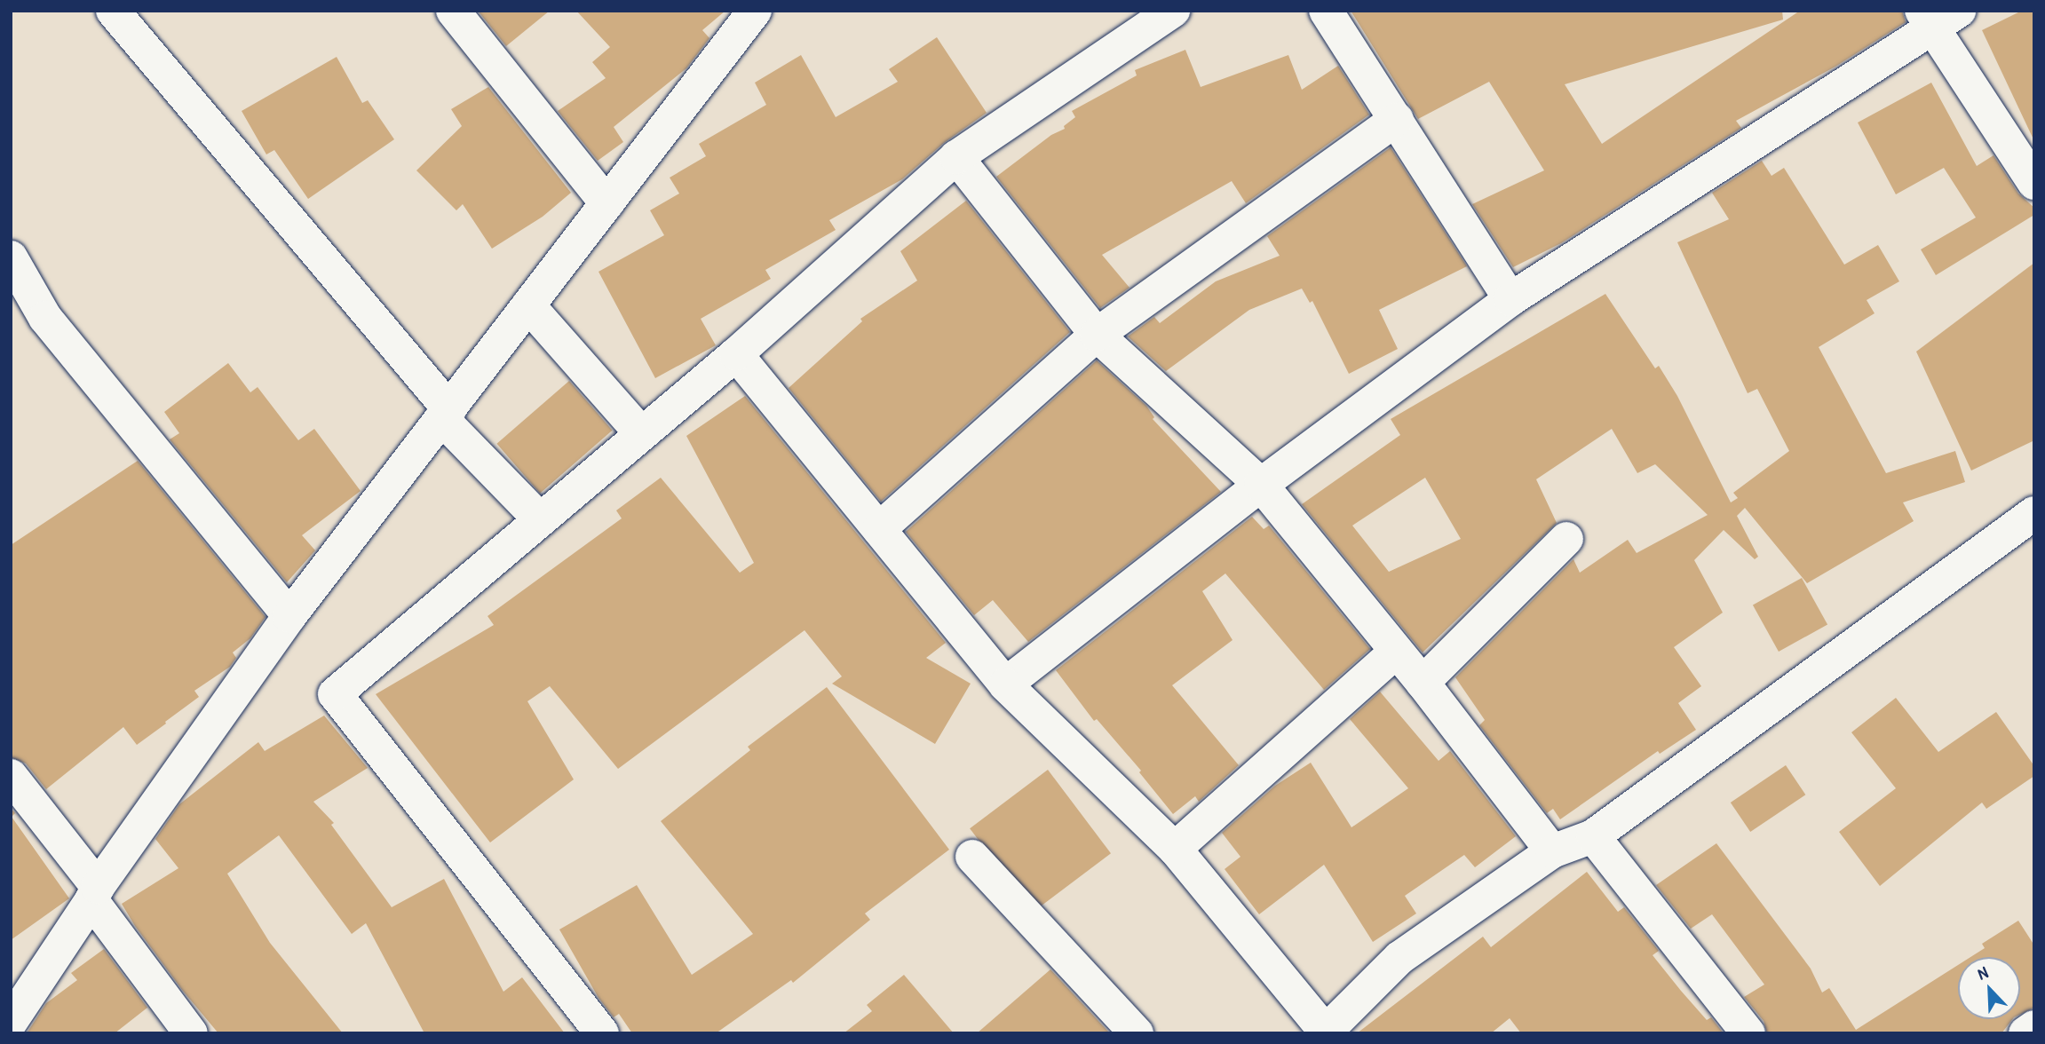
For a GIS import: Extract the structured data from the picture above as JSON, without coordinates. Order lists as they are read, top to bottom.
{
  "north": "top left"
}
